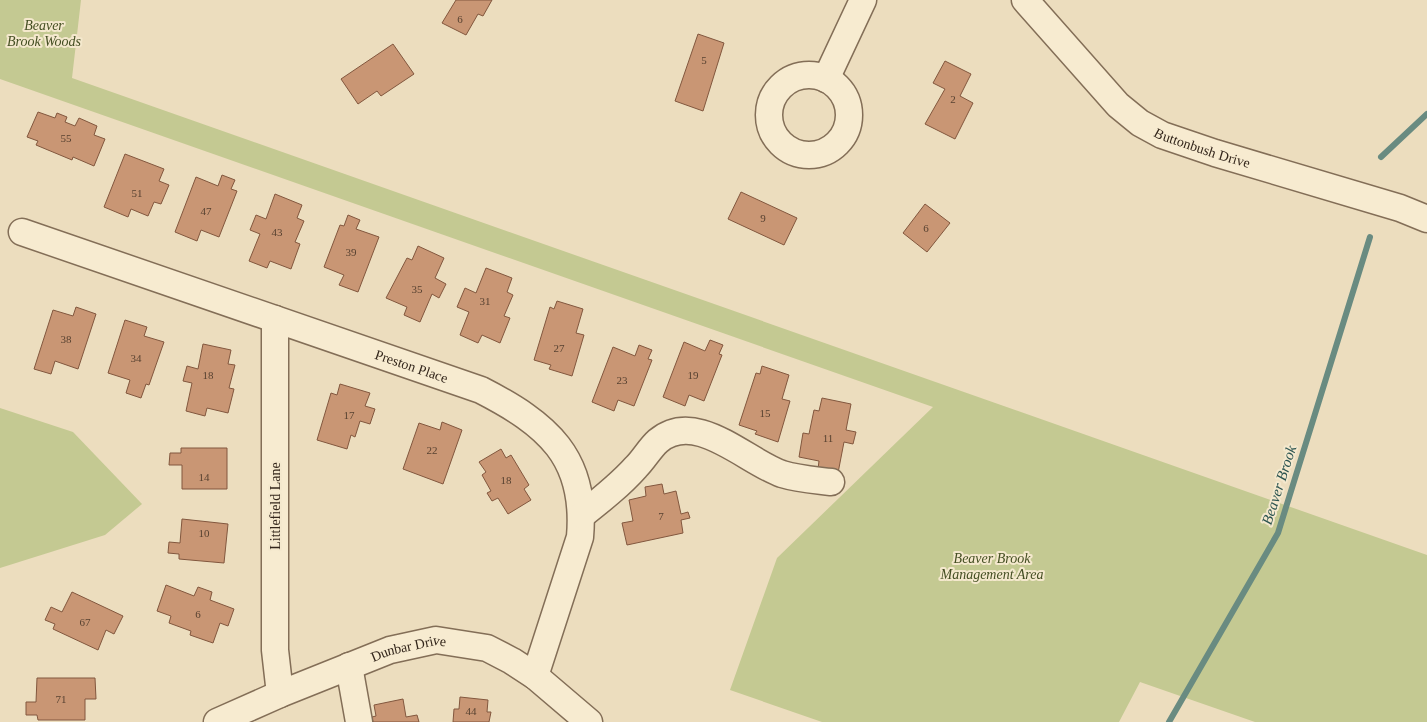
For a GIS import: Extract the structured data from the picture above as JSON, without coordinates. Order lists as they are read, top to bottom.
{
  "streets": {
    "street": [
      "Buttonbush Drive",
      "Preston Place",
      "Littlefield Lane",
      "Dunbar Drive"
    ]
  },
  "crossings": [
    ["Preston Place", "Littlefield Lane"],
    ["Preston Place", "Dunbar Drive"],
    ["Littlefield Lane", "Dunbar Drive"]
  ],
  "water": ["Beaver Brook"],
  "parks": ["Beaver Brook Woods", "Beaver Brook Management Area"],
  "house_numbers": [
    "6",
    "5",
    "2",
    "55",
    "51",
    "47",
    "9",
    "6",
    "43",
    "39",
    "35",
    "31",
    "38",
    "27",
    "34",
    "18",
    "19",
    "23",
    "15",
    "17",
    "11",
    "22",
    "14",
    "18",
    "7",
    "10",
    "6",
    "67",
    "71",
    "44"
  ]
}
